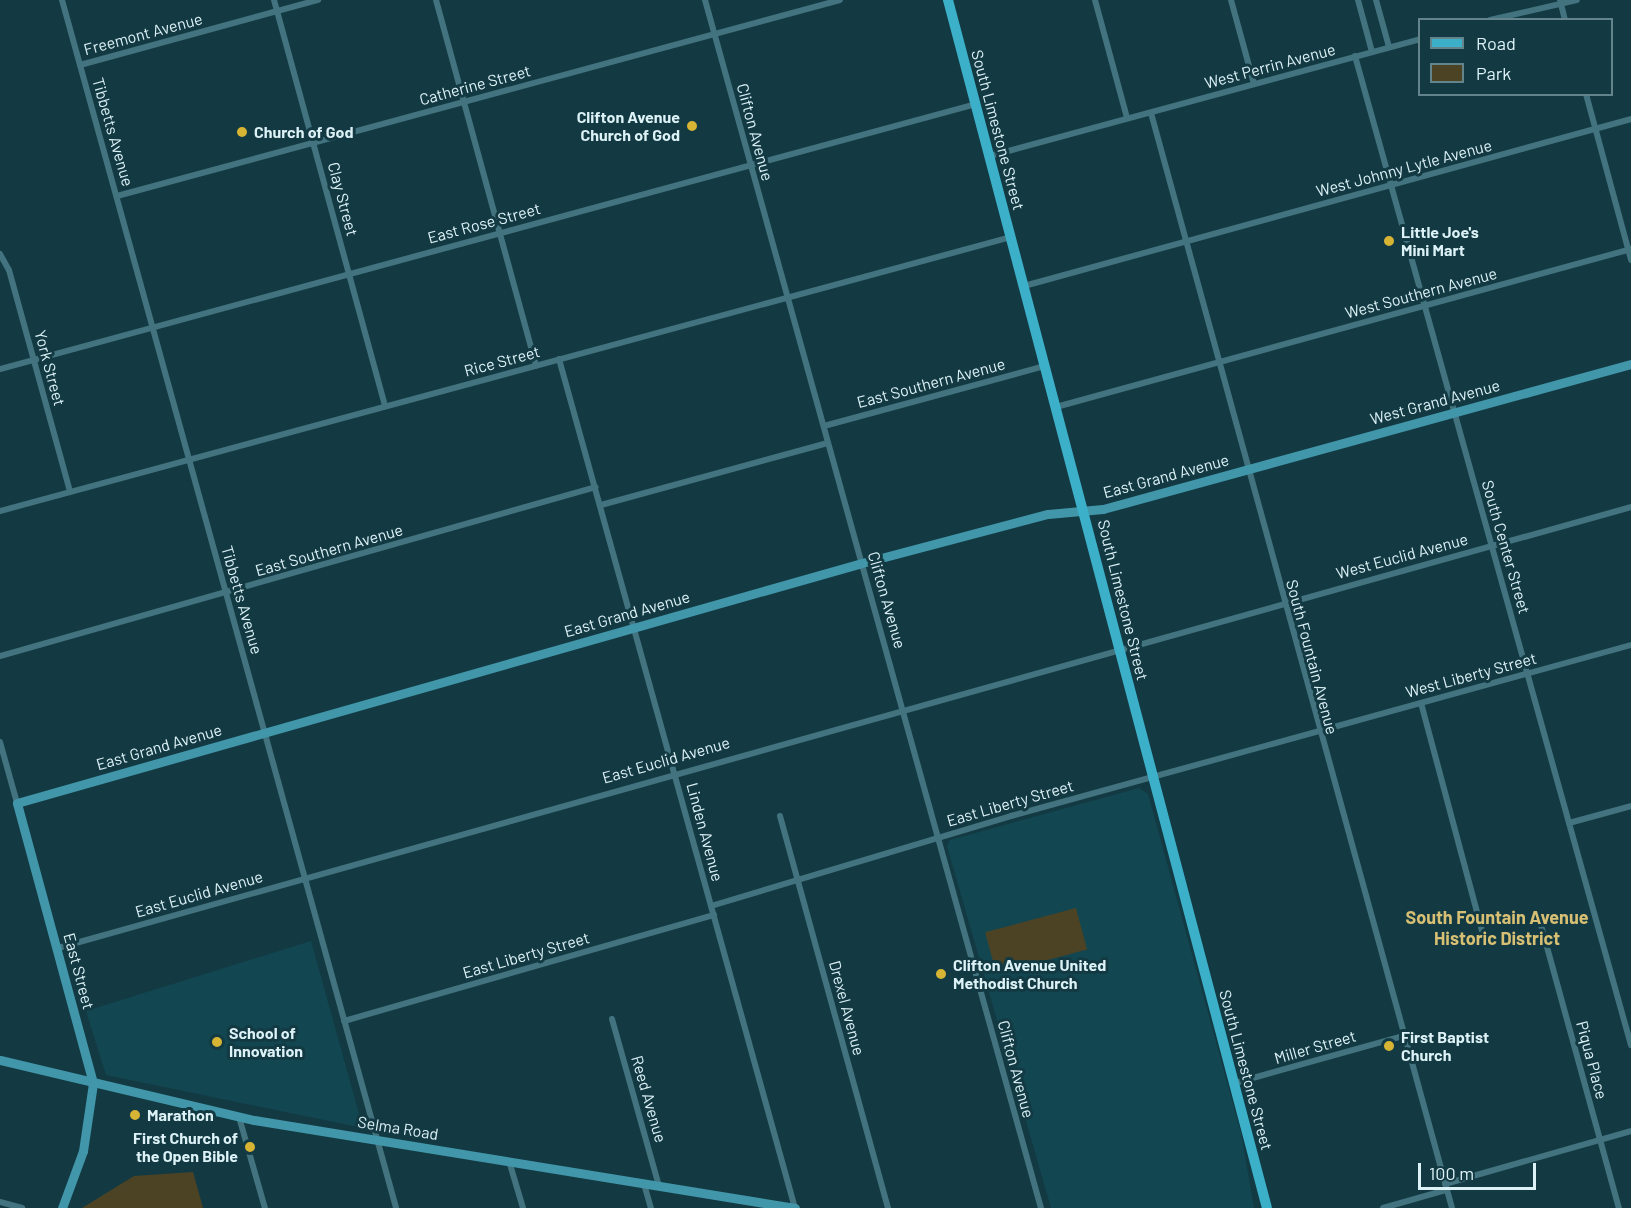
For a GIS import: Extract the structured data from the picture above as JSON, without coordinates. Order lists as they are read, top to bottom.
{
  "streets": {
    "main road": ["South Limestone Street"],
    "street": [
      "Freemont Avenue",
      "West Perrin Avenue",
      "Catherine Street",
      "Tibbetts Avenue",
      "Clifton Avenue",
      "West Johnny Lytle Avenue",
      "Clay Street",
      "East Rose Street",
      "West Southern Avenue",
      "Rice Street",
      "York Street",
      "East Southern Avenue",
      "West Grand Avenue",
      "East Grand Avenue",
      "South Center Street",
      "West Euclid Avenue",
      "South Fountain Avenue",
      "West Liberty Street",
      "East Euclid Avenue",
      "East Liberty Street",
      "Linden Avenue",
      "East Street",
      "Drexel Avenue",
      "Miller Street",
      "Piqua Place",
      "Reed Avenue",
      "Selma Road"
    ]
  },
  "crossings": [
    ["Freemont Avenue", "Tibbetts Avenue"],
    ["Freemont Avenue", "Clay Street"],
    ["West Perrin Avenue", "South Limestone Street"],
    ["West Perrin Avenue", "South Center Street"],
    ["West Perrin Avenue", "South Fountain Avenue"],
    ["Catherine Street", "Tibbetts Avenue"],
    ["Catherine Street", "Clifton Avenue"],
    ["Catherine Street", "Clay Street"],
    ["South Limestone Street", "West Johnny Lytle Avenue"],
    ["South Limestone Street", "East Rose Street"],
    ["South Limestone Street", "Rice Street"],
    ["South Limestone Street", "East Southern Avenue"],
    ["South Limestone Street", "East Grand Avenue"],
    ["South Limestone Street", "East Euclid Avenue"],
    ["South Limestone Street", "East Liberty Street"],
    ["South Limestone Street", "Miller Street"],
    ["Tibbetts Avenue", "East Rose Street"],
    ["Tibbetts Avenue", "Rice Street"],
    ["Tibbetts Avenue", "East Southern Avenue"],
    ["Tibbetts Avenue", "East Grand Avenue"],
    ["Tibbetts Avenue", "East Euclid Avenue"],
    ["Tibbetts Avenue", "East Liberty Street"],
    ["Tibbetts Avenue", "Selma Road"],
    ["Clifton Avenue", "East Rose Street"],
    ["Clifton Avenue", "Rice Street"],
    ["Clifton Avenue", "East Southern Avenue"],
    ["Clifton Avenue", "East Grand Avenue"],
    ["Clifton Avenue", "East Euclid Avenue"],
    ["Clifton Avenue", "East Liberty Street"],
    ["West Johnny Lytle Avenue", "South Center Street"],
    ["West Johnny Lytle Avenue", "South Fountain Avenue"],
    ["Clay Street", "East Rose Street"],
    ["Clay Street", "Rice Street"],
    ["East Rose Street", "York Street"],
    ["West Southern Avenue", "South Center Street"],
    ["West Southern Avenue", "South Fountain Avenue"],
    ["Rice Street", "York Street"],
    ["Rice Street", "Linden Avenue"],
    ["East Southern Avenue", "Linden Avenue"],
    ["West Grand Avenue", "East Grand Avenue"],
    ["West Grand Avenue", "South Center Street"],
    ["West Grand Avenue", "South Fountain Avenue"],
    ["East Grand Avenue", "South Fountain Avenue"],
    ["East Grand Avenue", "Linden Avenue"],
    ["East Grand Avenue", "East Street"],
    ["South Center Street", "West Euclid Avenue"],
    ["South Center Street", "West Liberty Street"],
    ["West Euclid Avenue", "South Fountain Avenue"],
    ["West Euclid Avenue", "East Euclid Avenue"],
    ["South Fountain Avenue", "West Liberty Street"],
    ["South Fountain Avenue", "East Euclid Avenue"],
    ["South Fountain Avenue", "East Liberty Street"],
    ["South Fountain Avenue", "Miller Street"],
    ["West Liberty Street", "East Liberty Street"],
    ["East Euclid Avenue", "Linden Avenue"],
    ["East Euclid Avenue", "East Street"],
    ["East Liberty Street", "Linden Avenue"],
    ["East Liberty Street", "Drexel Avenue"],
    ["Linden Avenue", "Selma Road"],
    ["East Street", "Selma Road"],
    ["Reed Avenue", "Selma Road"]
  ],
  "districts": ["South Fountain Avenue Historic District"],
  "places": [
    "Clifton Avenue Church of God",
    "Church of God",
    "Little Joe's Mini Mart",
    "Clifton Avenue United Methodist Church",
    "School of Innovation",
    "First Baptist Church",
    "Marathon",
    "First Church of the Open Bible"
  ],
  "legend": ["Road", "Park"],
  "scale_bar": "100 m"
}
